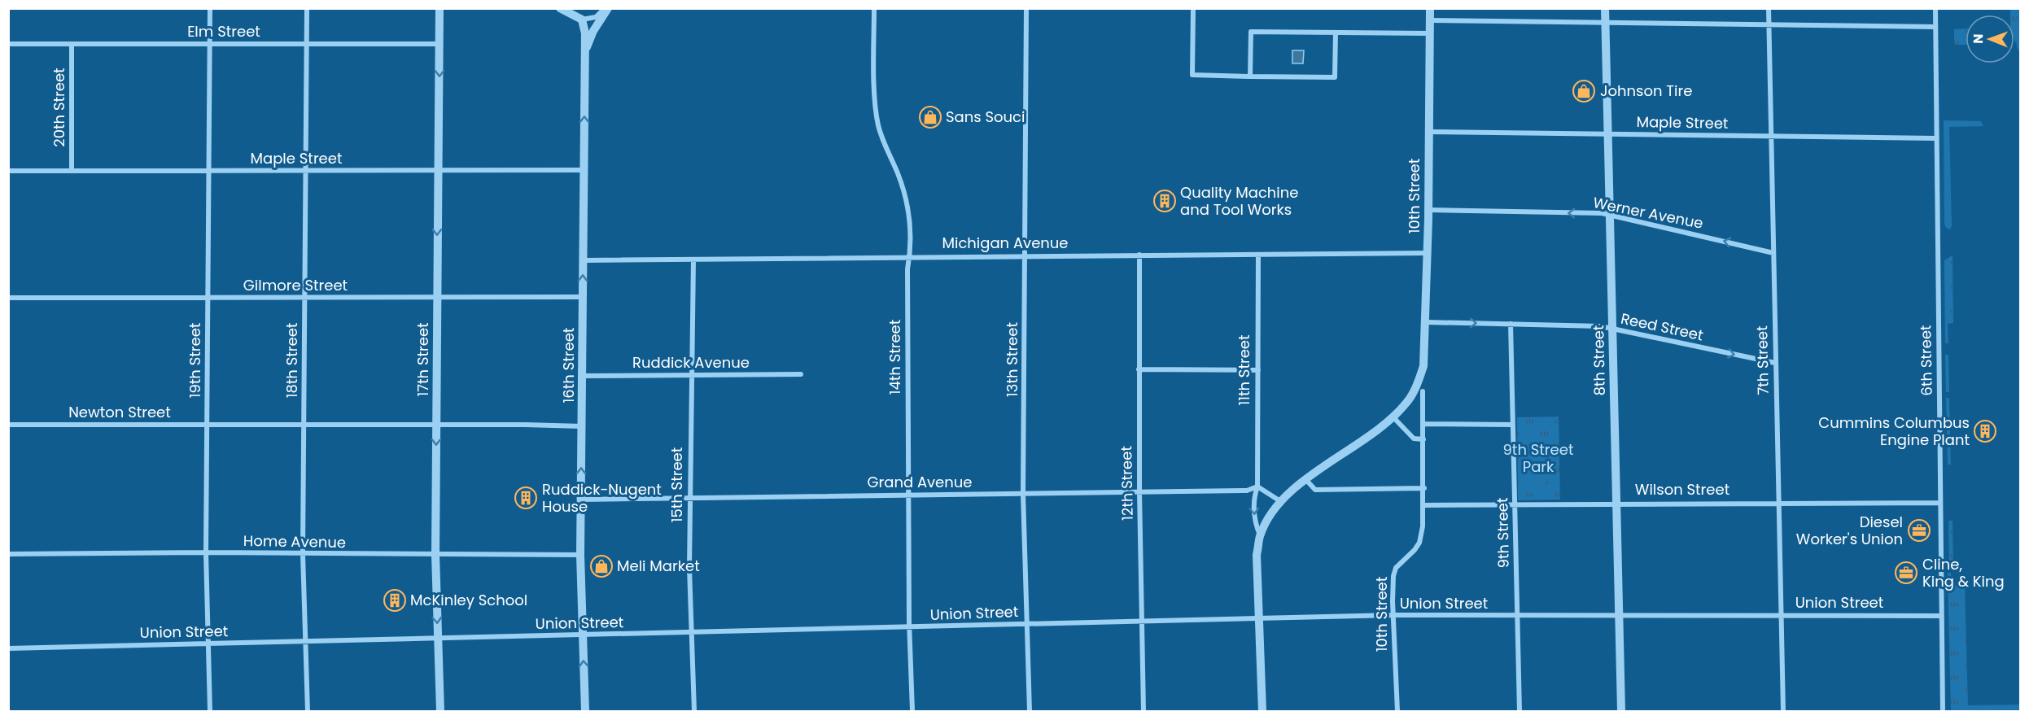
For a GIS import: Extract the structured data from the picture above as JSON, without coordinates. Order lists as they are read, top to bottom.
{
  "streets": {
    "street": [
      "Elm Street",
      "20th Street",
      "Maple Street",
      "10th Street",
      "Werner Avenue",
      "Michigan Avenue",
      "Gilmore Street",
      "Reed Street",
      "14th Street",
      "17th Street",
      "13th Street",
      "19th Street",
      "18th Street",
      "8th Street",
      "7th Street",
      "6th Street",
      "Ruddick Avenue",
      "16th Street",
      "11th Street",
      "Newton Street",
      "Grand Avenue",
      "12th Street",
      "15th Street",
      "Wilson Street",
      "9th Street",
      "Home Avenue",
      "Union Street"
    ]
  },
  "crossings": [
    ["Elm Street", "20th Street"],
    ["Elm Street", "17th Street"],
    ["Elm Street", "19th Street"],
    ["Elm Street", "18th Street"],
    ["20th Street", "Maple Street"],
    ["Maple Street", "10th Street"],
    ["Maple Street", "17th Street"],
    ["Maple Street", "19th Street"],
    ["Maple Street", "18th Street"],
    ["Maple Street", "8th Street"],
    ["Maple Street", "7th Street"],
    ["Maple Street", "6th Street"],
    ["Maple Street", "16th Street"],
    ["10th Street", "Werner Avenue"],
    ["10th Street", "Michigan Avenue"],
    ["10th Street", "Reed Street"],
    ["10th Street", "Wilson Street"],
    ["10th Street", "Union Street"],
    ["Werner Avenue", "8th Street"],
    ["Werner Avenue", "7th Street"],
    ["Michigan Avenue", "14th Street"],
    ["Michigan Avenue", "13th Street"],
    ["Michigan Avenue", "16th Street"],
    ["Michigan Avenue", "11th Street"],
    ["Michigan Avenue", "12th Street"],
    ["Michigan Avenue", "15th Street"],
    ["Gilmore Street", "17th Street"],
    ["Gilmore Street", "19th Street"],
    ["Gilmore Street", "18th Street"],
    ["Gilmore Street", "16th Street"],
    ["Reed Street", "8th Street"],
    ["Reed Street", "7th Street"],
    ["Reed Street", "9th Street"],
    ["14th Street", "Grand Avenue"],
    ["14th Street", "Union Street"],
    ["17th Street", "Newton Street"],
    ["17th Street", "Home Avenue"],
    ["17th Street", "Union Street"],
    ["13th Street", "Grand Avenue"],
    ["13th Street", "Union Street"],
    ["19th Street", "Newton Street"],
    ["19th Street", "Home Avenue"],
    ["19th Street", "Union Street"],
    ["18th Street", "Newton Street"],
    ["18th Street", "Home Avenue"],
    ["18th Street", "Union Street"],
    ["8th Street", "Wilson Street"],
    ["8th Street", "Union Street"],
    ["7th Street", "Wilson Street"],
    ["7th Street", "Union Street"],
    ["6th Street", "Wilson Street"],
    ["6th Street", "Union Street"],
    ["Ruddick Avenue", "16th Street"],
    ["Ruddick Avenue", "15th Street"],
    ["16th Street", "Newton Street"],
    ["16th Street", "Grand Avenue"],
    ["16th Street", "Home Avenue"],
    ["16th Street", "Union Street"],
    ["11th Street", "Grand Avenue"],
    ["11th Street", "Union Street"],
    ["Grand Avenue", "12th Street"],
    ["Grand Avenue", "15th Street"],
    ["12th Street", "Union Street"],
    ["15th Street", "Union Street"],
    ["Wilson Street", "9th Street"],
    ["9th Street", "Union Street"]
  ],
  "one_way": [
    "Werner Avenue",
    "Reed Street",
    "17th Street",
    "16th Street"
  ],
  "parks": ["9th Street Park"],
  "places": {
    "shop": ["Johnson Tire", "Sans Souci", "Meli Market"],
    "building": [
      "Quality Machine and Tool Works",
      "Cummins Columbus Engine Plant",
      "Ruddick-Nugent House",
      "McKinley School"
    ],
    "office": ["Diesel Worker's Union", "Cline, King & King"]
  },
  "north": "left"
}
